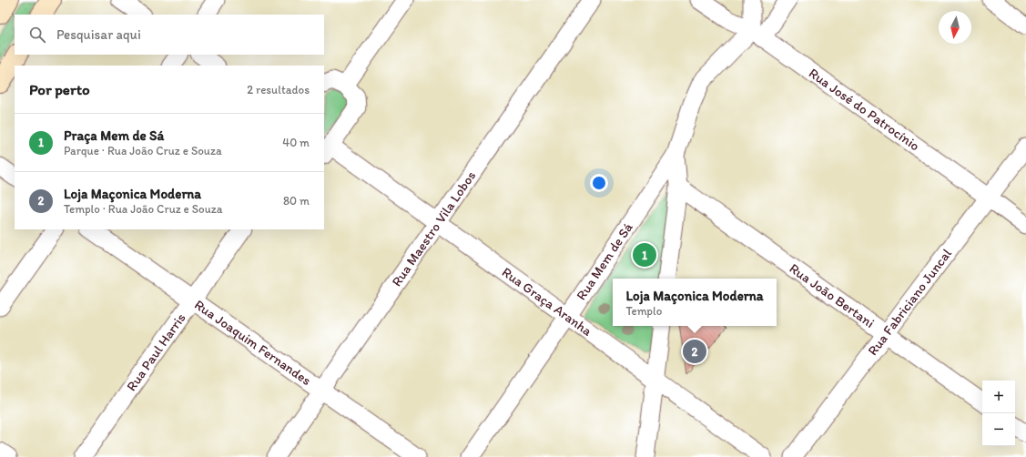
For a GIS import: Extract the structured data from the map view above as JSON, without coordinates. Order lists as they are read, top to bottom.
{
  "streets": {
    "street": [
      "Rua José do Patrocínio",
      "Rua Maestro Vila Lobos",
      "Rua Mem de Sá",
      "Rua João Bertani",
      "Rua Graça Aranha",
      "Rua Fabriciano Juncal",
      "Rua Joaquim Fernandes",
      "Rua Paul Harris"
    ]
  },
  "crossings": [
    ["Rua José do Patrocínio", "Rua Fabriciano Juncal"],
    ["Rua Maestro Vila Lobos", "Rua Graça Aranha"],
    ["Rua Maestro Vila Lobos", "Rua Joaquim Fernandes"],
    ["Rua Mem de Sá", "Rua Graça Aranha"],
    ["Rua João Bertani", "Rua Fabriciano Juncal"],
    ["Rua Joaquim Fernandes", "Rua Paul Harris"]
  ],
  "north": "bottom",
  "page": {
    "search": "Pesquisar aqui",
    "heading": ["Por perto", "2 resultados"],
    "list": [
      {
        "mark": "1",
        "name": "Praça Mem de Sá",
        "note": "Parque · Rua João Cruz e Souza",
        "value": "40 m"
      },
      {
        "mark": "2",
        "name": "Loja Maçonica Moderna",
        "note": "Templo · Rua João Cruz e Souza",
        "value": "80 m"
      }
    ],
    "pins": ["1", "2"],
    "popup": ["Loja Maçonica Moderna", "Templo"],
    "map_buttons": ["+", "−"]
  }
}
